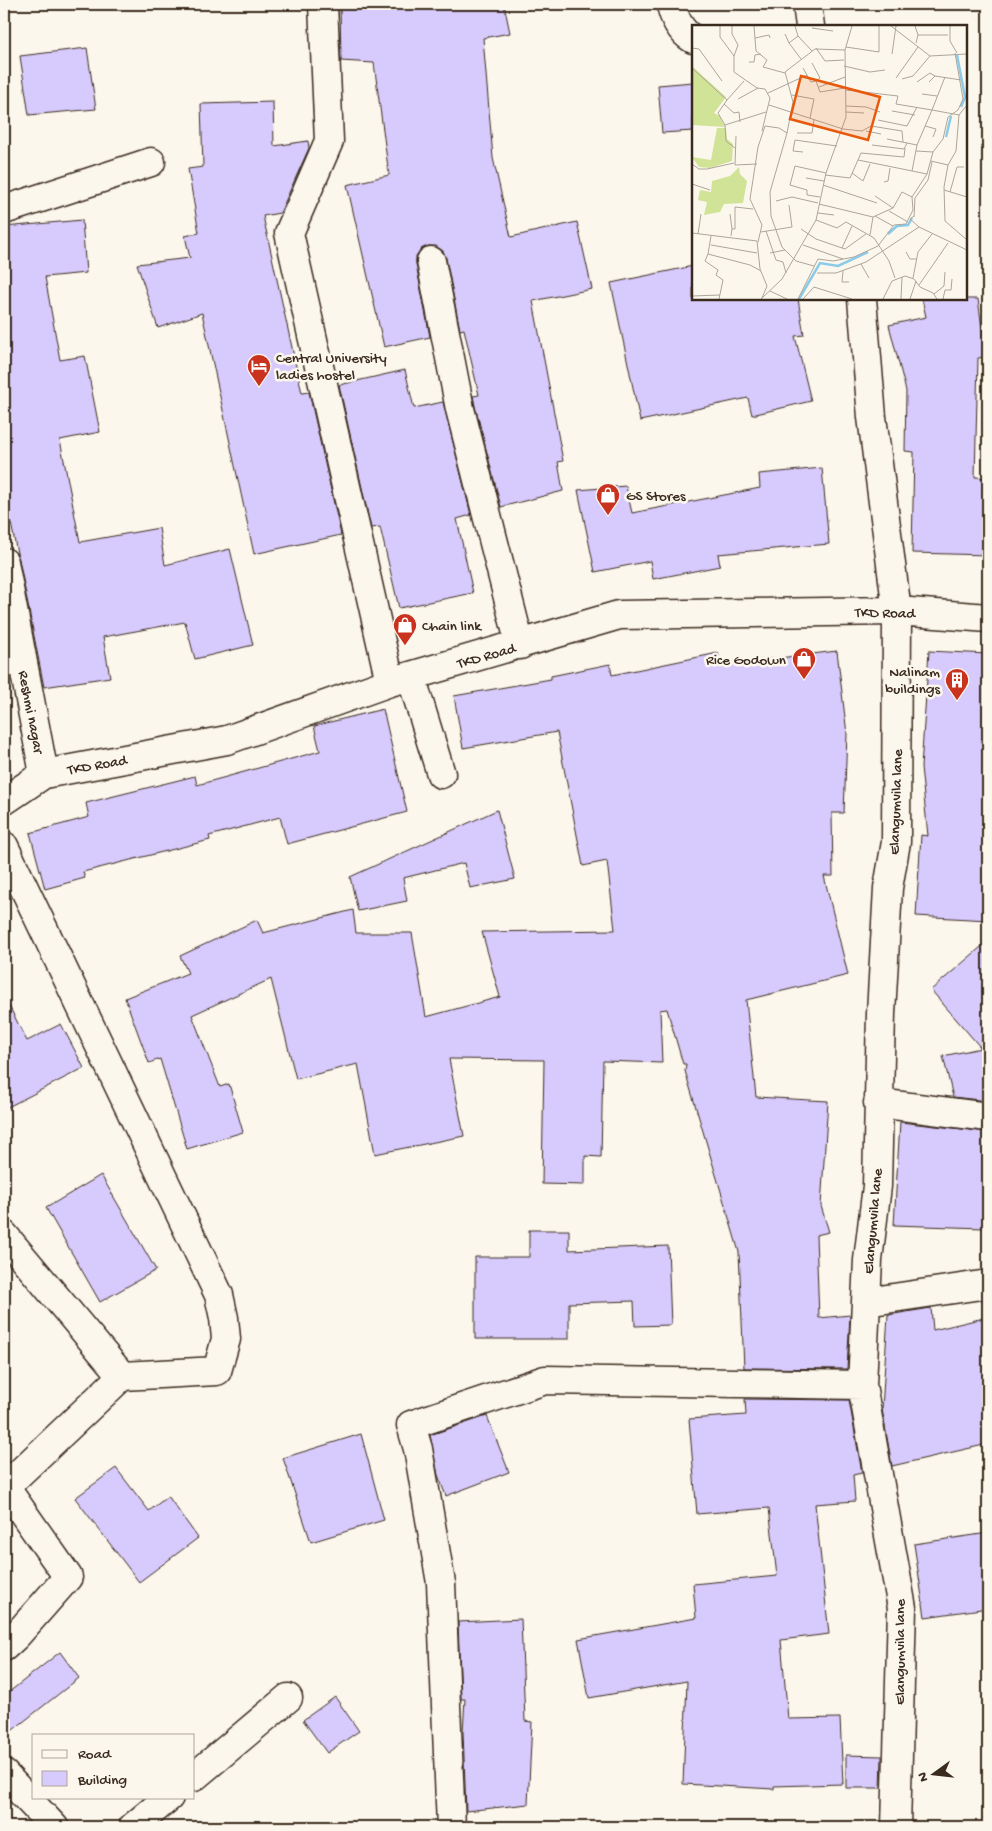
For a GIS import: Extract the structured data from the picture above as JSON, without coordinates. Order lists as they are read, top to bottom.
{
  "streets": {
    "street": ["TKD Road", "Reshmi nagar", "Elangumvila lane"]
  },
  "crossings": [
    ["TKD Road", "Reshmi nagar"],
    ["TKD Road", "Elangumvila lane"]
  ],
  "places": {
    "hotel": ["Central University ladies hostel"],
    "shop": ["GS Stores", "Chain link", "Rice Godown"],
    "building": ["Nalinam buildings"]
  },
  "legend": ["Road", "Building"],
  "north": "left"
}
